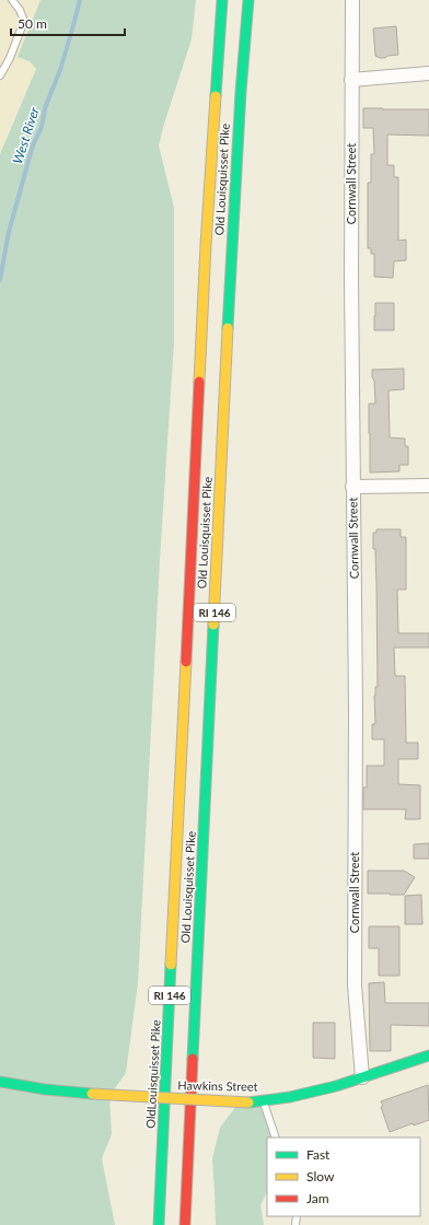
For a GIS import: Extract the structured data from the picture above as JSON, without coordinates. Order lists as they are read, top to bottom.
{
  "streets": {
    "main road": [
      "Old Louisquisset Pike",
      "RI 146",
      "OldLouisquisset Pike",
      "Hawkins Street"
    ],
    "street": ["Cornwall Street"]
  },
  "crossings": [
    ["Old Louisquisset Pike", "OldLouisquisset Pike"],
    ["Cornwall Street", "Hawkins Street"]
  ],
  "water": ["West River"],
  "legend": ["Fast", "Slow", "Jam"],
  "scale_bar": "50 m"
}
